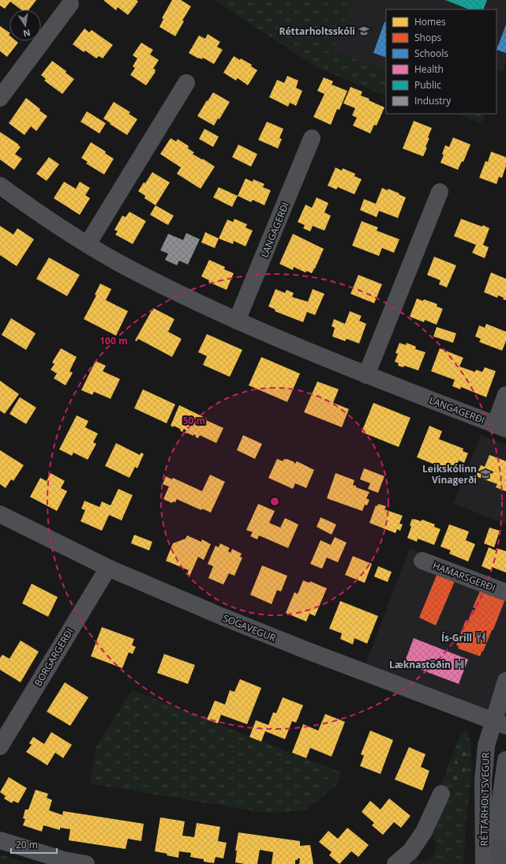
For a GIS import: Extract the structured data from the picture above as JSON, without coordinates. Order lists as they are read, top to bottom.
{
  "streets": {
    "street": [
      "LANGAGERÐI",
      "HAMARSGERÐI",
      "SOGAVEGUR",
      "BORGARGERÐI",
      "RÉTTARHOLTSVEGUR"
    ]
  },
  "crossings": [
    ["SOGAVEGUR", "BORGARGERÐI"],
    ["SOGAVEGUR", "RÉTTARHOLTSVEGUR"]
  ],
  "places": {
    "school or university": ["Réttarholtsskóli", "Leikskólinn Vinagerði"],
    "restaurant": ["Ís-Grill"],
    "hospital": ["Læknastöðin"]
  },
  "legend": [
    "Homes",
    "Shops",
    "Schools",
    "Health",
    "Public",
    "Industry"
  ],
  "scale_bar": "20 m",
  "north": "bottom",
  "rings": ["100 m", "50 m"]
}
